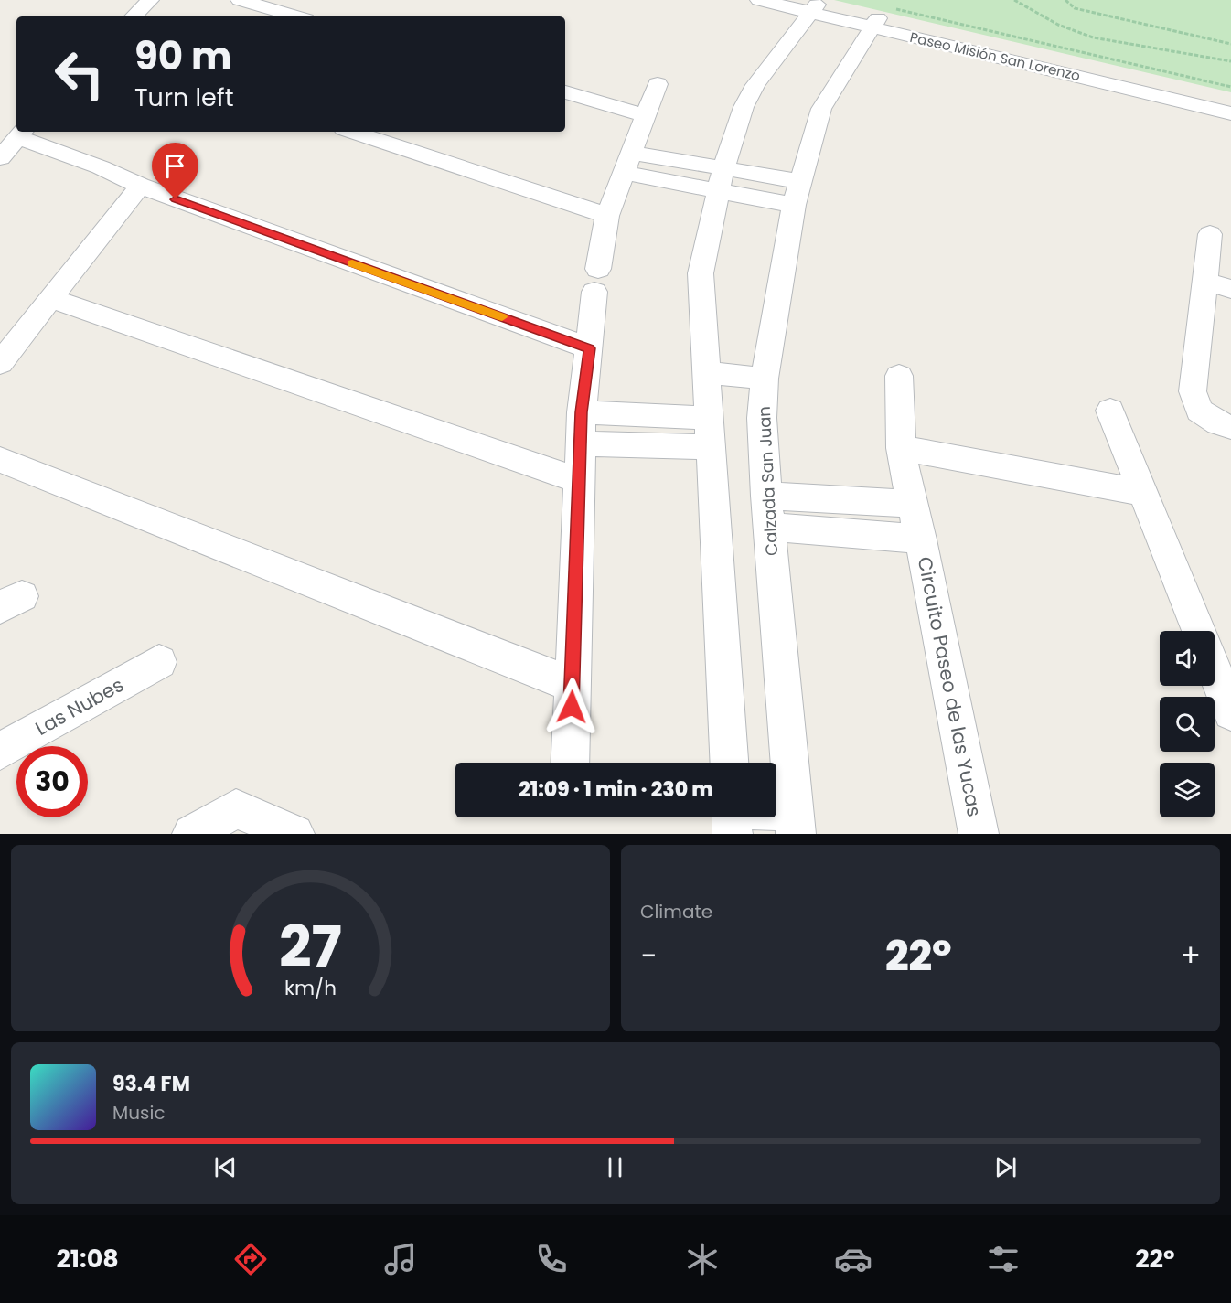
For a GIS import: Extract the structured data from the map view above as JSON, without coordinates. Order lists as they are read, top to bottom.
{
  "streets": {
    "street": [
      "Paseo Misión San Lorenzo",
      "Calzada San Juan",
      "Circuito Paseo de las Yucas",
      "Las Nubes"
    ]
  },
  "crossings": [
    ["Paseo Misión San Lorenzo", "Calzada San Juan"],
    ["Calzada San Juan", "Circuito Paseo de las Yucas"]
  ],
  "page": {
    "turn": ["90 m", "Turn left"],
    "limit": "30",
    "trip": "21:09 · 1 min · 230 m",
    "tile": "Climate",
    "heat": ["−", "22°", "+"],
    "song": ["93.4 FM", "Music"],
    "tabs": ["21:08", "22°"],
    "gauge": ["27", "km/h"]
  }
}
